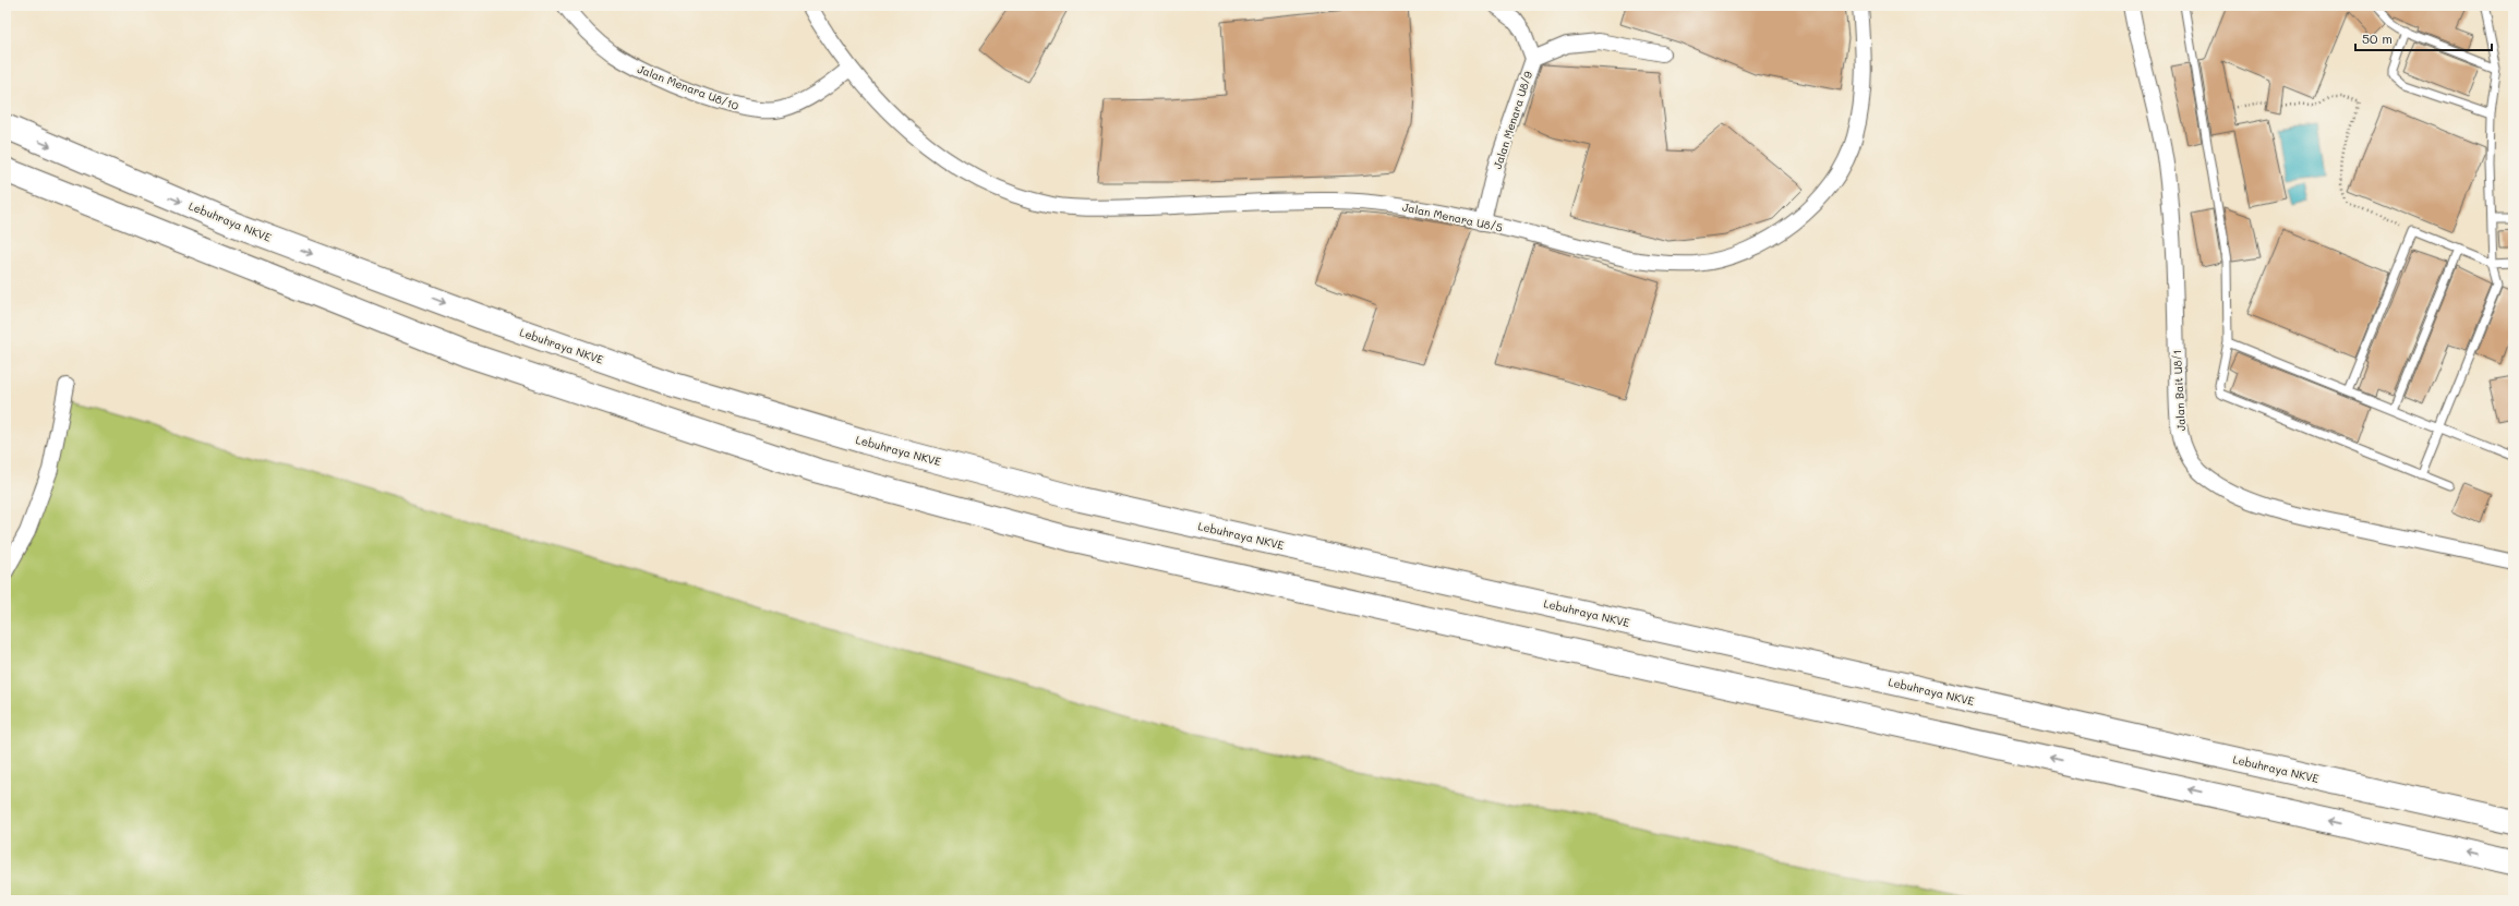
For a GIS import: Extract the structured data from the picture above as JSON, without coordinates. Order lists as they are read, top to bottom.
{
  "streets": {
    "highway": ["Lebuhraya NKVE"],
    "street": [
      "Jalan Menara U8/10",
      "Jalan Menara U8/9",
      "Jalan Menara U8/5",
      "Jalan Bait U8/1"
    ]
  },
  "crossings": [
    ["Jalan Menara U8/10", "Jalan Menara U8/5"],
    ["Jalan Menara U8/9", "Jalan Menara U8/5"]
  ],
  "scale_bar": "50 m"
}
